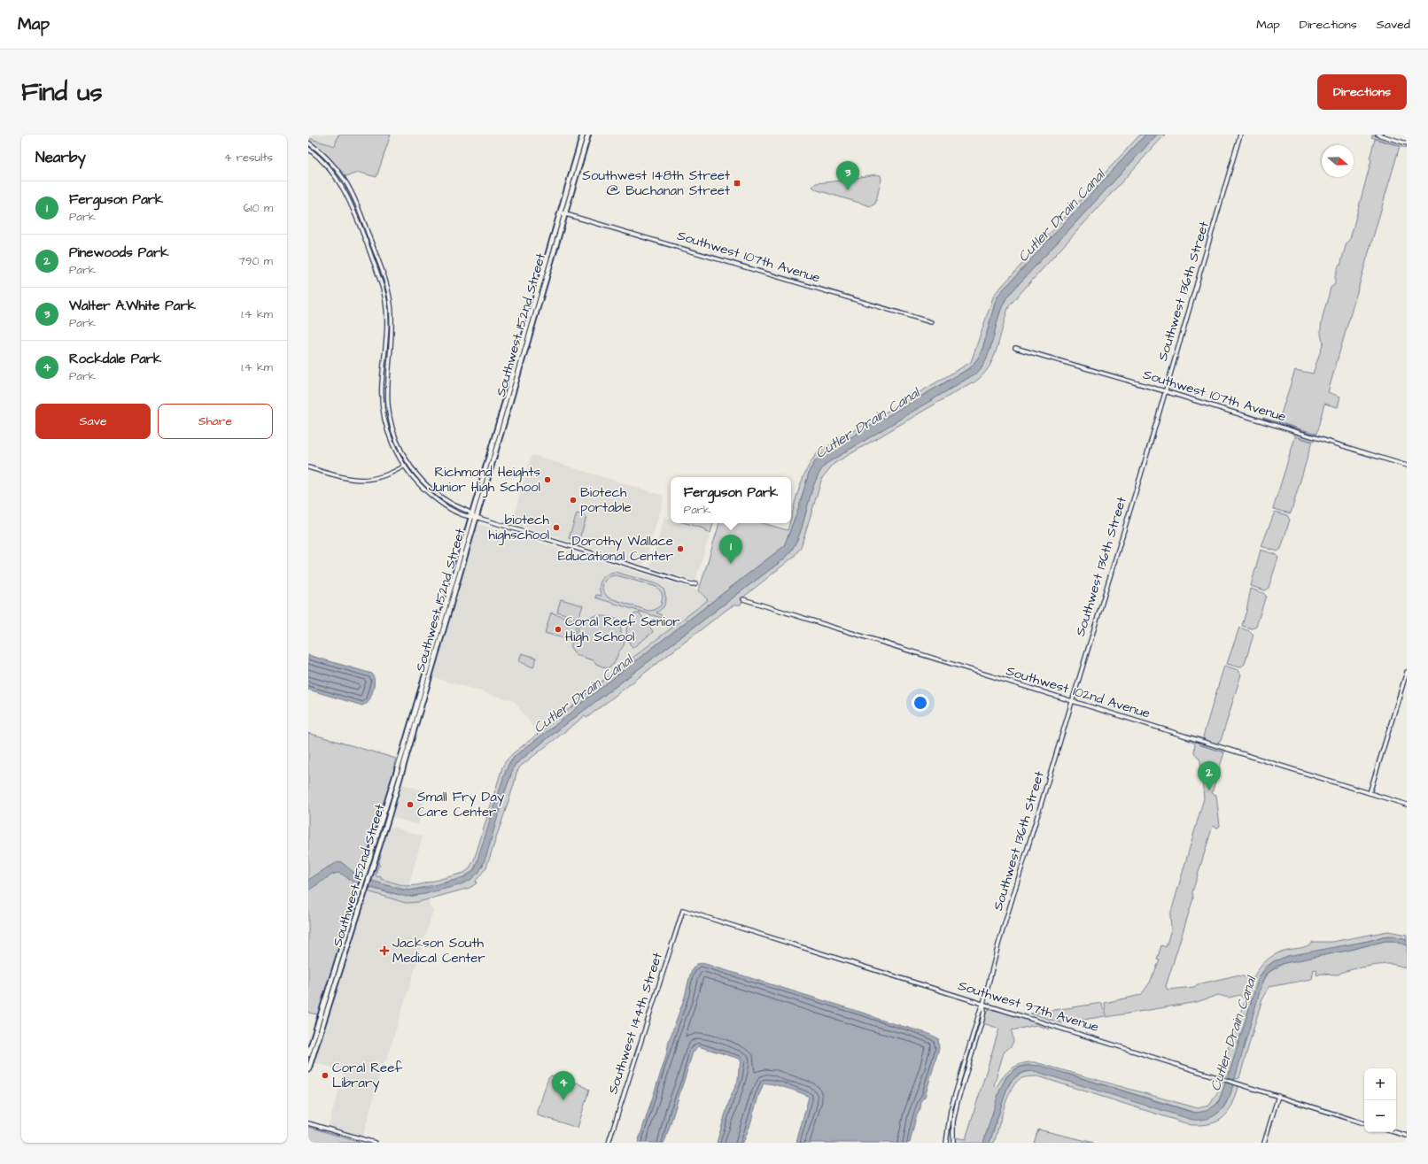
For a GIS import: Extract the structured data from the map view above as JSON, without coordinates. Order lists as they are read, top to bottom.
{
  "streets": {
    "main road": ["Southwest 152nd Street"],
    "street": [
      "Southwest 107th Avenue",
      "Southwest 136th Street",
      "Southwest 102nd Avenue",
      "Southwest 97th Avenue",
      "Southwest 144th Street"
    ]
  },
  "crossings": [
    ["Southwest 107th Avenue", "Southwest 136th Street"],
    ["Southwest 107th Avenue", "Southwest 152nd Street"],
    ["Southwest 136th Street", "Southwest 102nd Avenue"],
    ["Southwest 136th Street", "Southwest 97th Avenue"],
    ["Southwest 97th Avenue", "Southwest 144th Street"]
  ],
  "water": ["Cutler Drain Canal"],
  "places": {
    "transit": ["Southwest 148th Street @ Buchanan Street"],
    "other": [
      "Richmond Heights Junior High School",
      "Biotech portable",
      "biotech highschool",
      "Dorothy Wallace Educational Center",
      "Coral Reef Senior High School",
      "Small Fry Day Care Center",
      "Coral Reef Library"
    ],
    "health": ["Jackson South Medical Center"]
  },
  "north": "right",
  "page": {
    "header": "Map",
    "nav": ["Map", "Directions", "Saved"],
    "buttons": [
      "Directions",
      ["Save", "Share"]
    ],
    "title": "Find us",
    "heading": ["Nearby", "4 results"],
    "pins": [
      "3",
      "1",
      "2",
      "4"
    ],
    "list": [
      {
        "mark": "1",
        "name": "Ferguson Park",
        "note": "Park",
        "value": "610 m"
      },
      {
        "mark": "2",
        "name": "Pinewoods Park",
        "note": "Park",
        "value": "790 m"
      },
      {
        "mark": "3",
        "name": "Walter A.White Park",
        "note": "Park",
        "value": "1.4 km"
      },
      {
        "mark": "4",
        "name": "Rockdale Park",
        "note": "Park",
        "value": "1.4 km"
      }
    ],
    "popup": ["Ferguson Park", "Park"],
    "map_buttons": ["+", "−"]
  }
}
